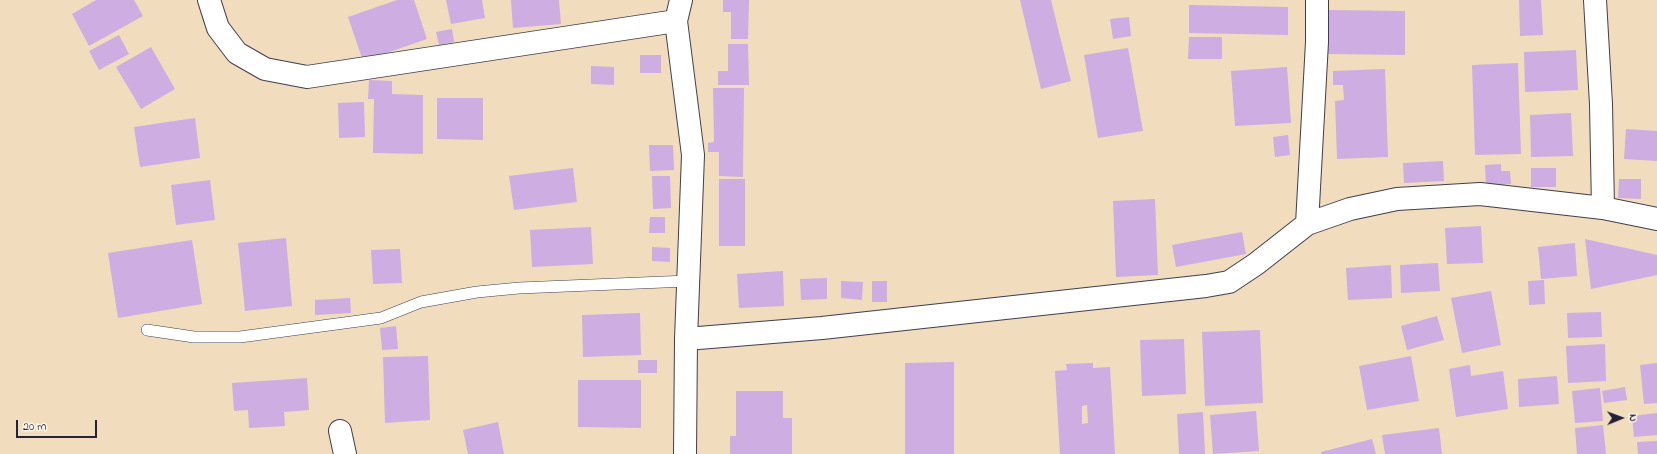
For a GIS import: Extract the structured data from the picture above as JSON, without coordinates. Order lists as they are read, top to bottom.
{
  "scale_bar": "20 m",
  "north": "right"
}
